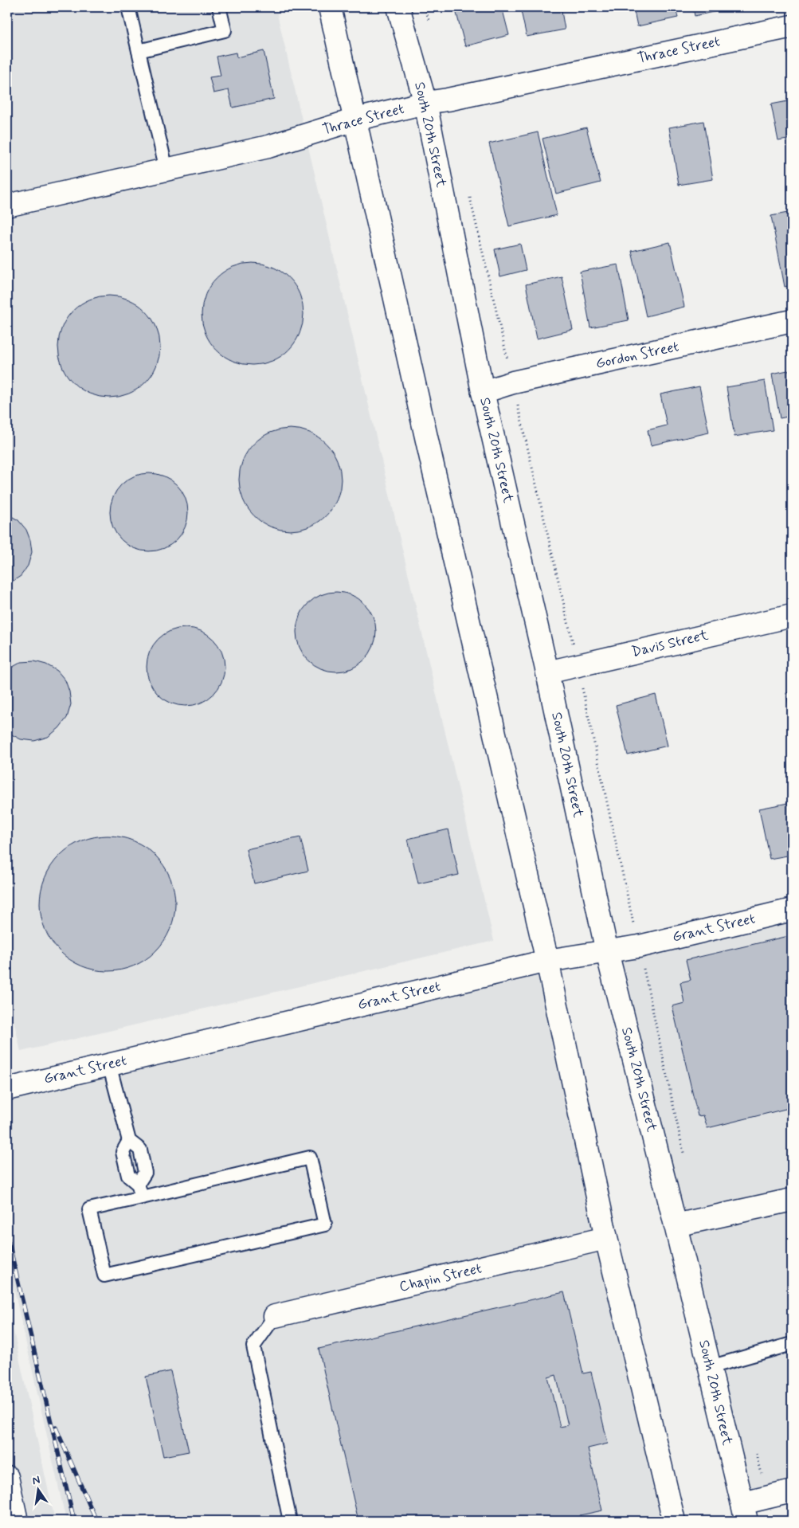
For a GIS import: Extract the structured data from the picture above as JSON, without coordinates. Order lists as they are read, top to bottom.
{
  "streets": {
    "main road": [
      "Thrace Street",
      "South 20th Street",
      "Gordon Street",
      "Davis Street",
      "Grant Street",
      "Chapin Street"
    ]
  },
  "crossings": [
    ["Thrace Street", "South 20th Street"],
    ["South 20th Street", "Gordon Street"],
    ["South 20th Street", "Davis Street"],
    ["South 20th Street", "Grant Street"]
  ],
  "north": "top"
}
